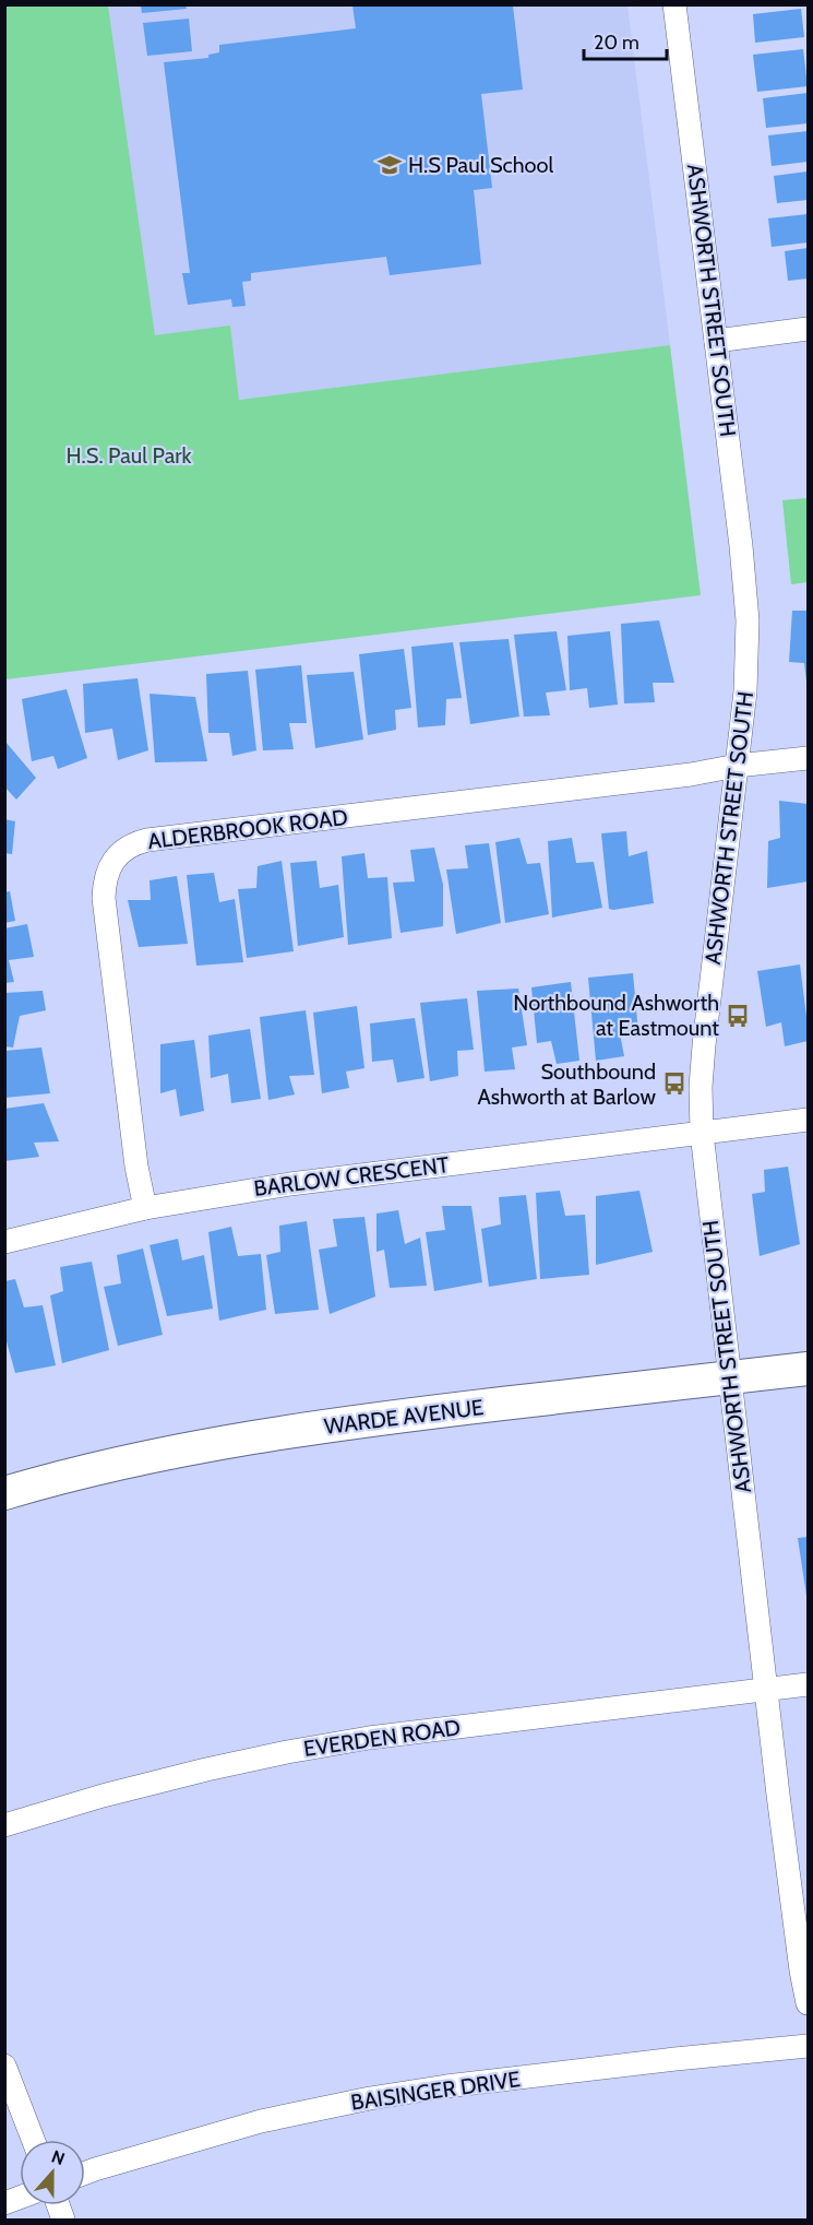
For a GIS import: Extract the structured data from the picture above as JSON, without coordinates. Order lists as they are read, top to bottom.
{
  "streets": {
    "main road": ["WARDE AVENUE"],
    "street": [
      "ASHWORTH STREET SOUTH",
      "ALDERBROOK ROAD",
      "BARLOW CRESCENT",
      "EVERDEN ROAD",
      "BAISINGER DRIVE"
    ]
  },
  "crossings": [
    ["ASHWORTH STREET SOUTH", "ALDERBROOK ROAD"],
    ["ASHWORTH STREET SOUTH", "BARLOW CRESCENT"],
    ["ASHWORTH STREET SOUTH", "WARDE AVENUE"],
    ["ASHWORTH STREET SOUTH", "EVERDEN ROAD"],
    ["ALDERBROOK ROAD", "BARLOW CRESCENT"]
  ],
  "parks": ["H.S. Paul Park"],
  "places": {
    "school or university": ["H.S Paul School"],
    "bus stop": ["Northbound Ashworth at Eastmount", "Southbound Ashworth at Barlow"]
  },
  "scale_bar": "20 m",
  "north": "top"
}
